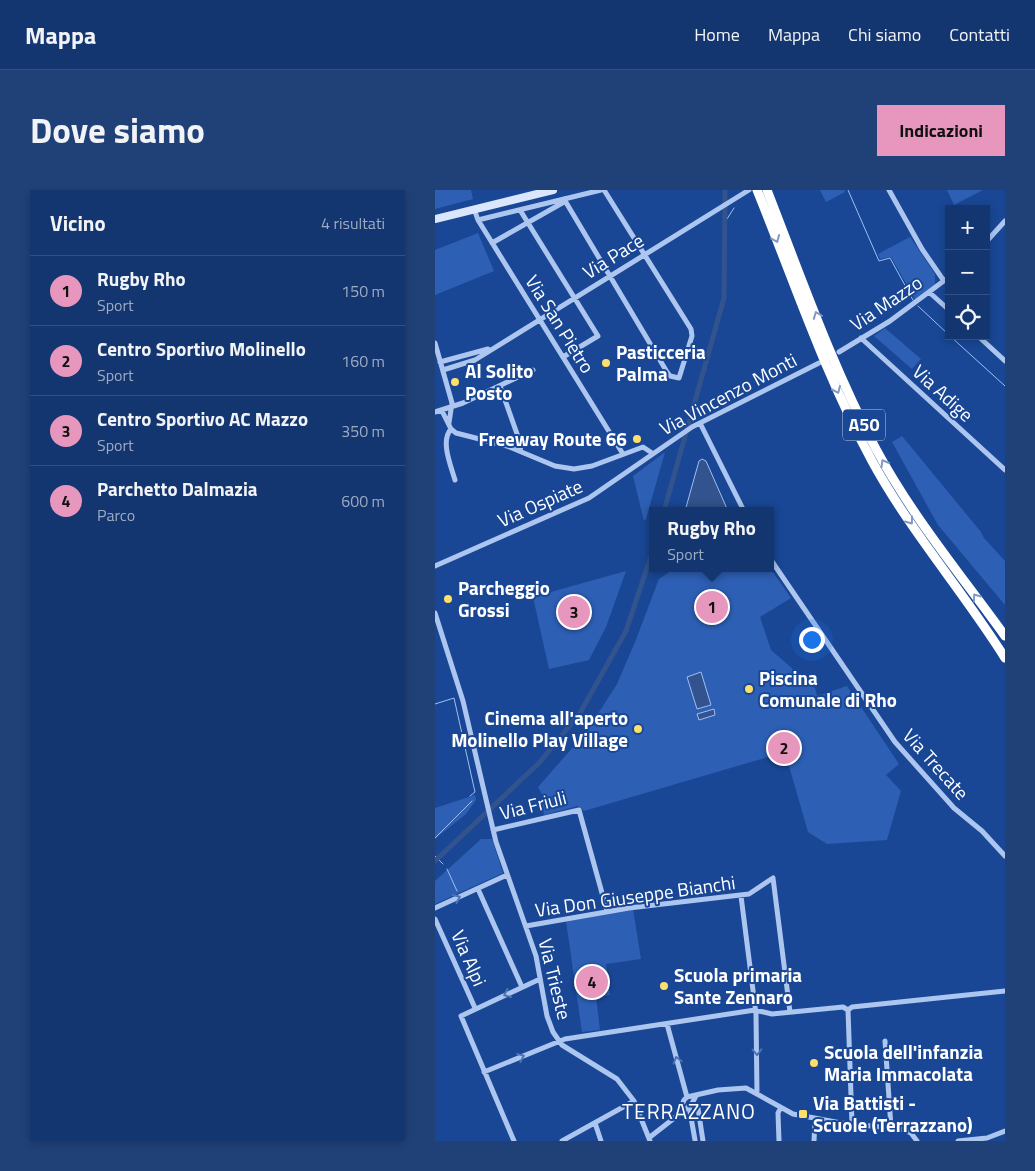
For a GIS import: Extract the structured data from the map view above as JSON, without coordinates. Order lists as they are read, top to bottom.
{
  "streets": {
    "highway": ["A50"],
    "street": [
      "Via Pace",
      "Via Mazzo",
      "Via San Pietro",
      "Via Adige",
      "Via Vincenzo Monti",
      "Via Ospiate",
      "Via Trecate",
      "Via Friuli",
      "Via Don Giuseppe Bianchi",
      "Via Alpi",
      "Via Trieste"
    ]
  },
  "crossings": [
    ["Via Pace", "Via San Pietro"],
    ["Via Mazzo", "Via Adige"],
    ["Via San Pietro", "Via Vincenzo Monti"],
    ["Via Vincenzo Monti", "Via Ospiate"],
    ["Via Friuli", "Via Don Giuseppe Bianchi"],
    ["Via Friuli", "Via Trieste"],
    ["Via Don Giuseppe Bianchi", "Via Trieste"]
  ],
  "districts": ["TERRAZZANO"],
  "places": {
    "other": [
      "Pasticceria Palma",
      "Al Solito Posto",
      "Freeway Route 66",
      "Parcheggio Grossi",
      "Piscina Comunale di Rho",
      "Cinema all'aperto Molinello Play Village",
      "Scuola primaria Sante Zennaro",
      "Scuola dell'infanzia Maria Immacolata"
    ],
    "transit": ["Via Battisti - Scuole (Terrazzano)"]
  },
  "page": {
    "header": "Mappa",
    "nav": [
      "Home",
      "Mappa",
      "Chi siamo",
      "Contatti"
    ],
    "title": "Dove siamo",
    "buttons": "Indicazioni",
    "heading": ["Vicino", "4 risultati"],
    "map_buttons": ["+", "−"],
    "list": [
      {
        "mark": "1",
        "name": "Rugby Rho",
        "note": "Sport",
        "value": "150 m"
      },
      {
        "mark": "2",
        "name": "Centro Sportivo Molinello",
        "note": "Sport",
        "value": "160 m"
      },
      {
        "mark": "3",
        "name": "Centro Sportivo AC Mazzo",
        "note": "Sport",
        "value": "350 m"
      },
      {
        "mark": "4",
        "name": "Parchetto Dalmazia",
        "note": "Parco",
        "value": "600 m"
      }
    ],
    "popup": ["Rugby Rho", "Sport"],
    "pins": [
      "1",
      "3",
      "2",
      "4"
    ]
  }
}
